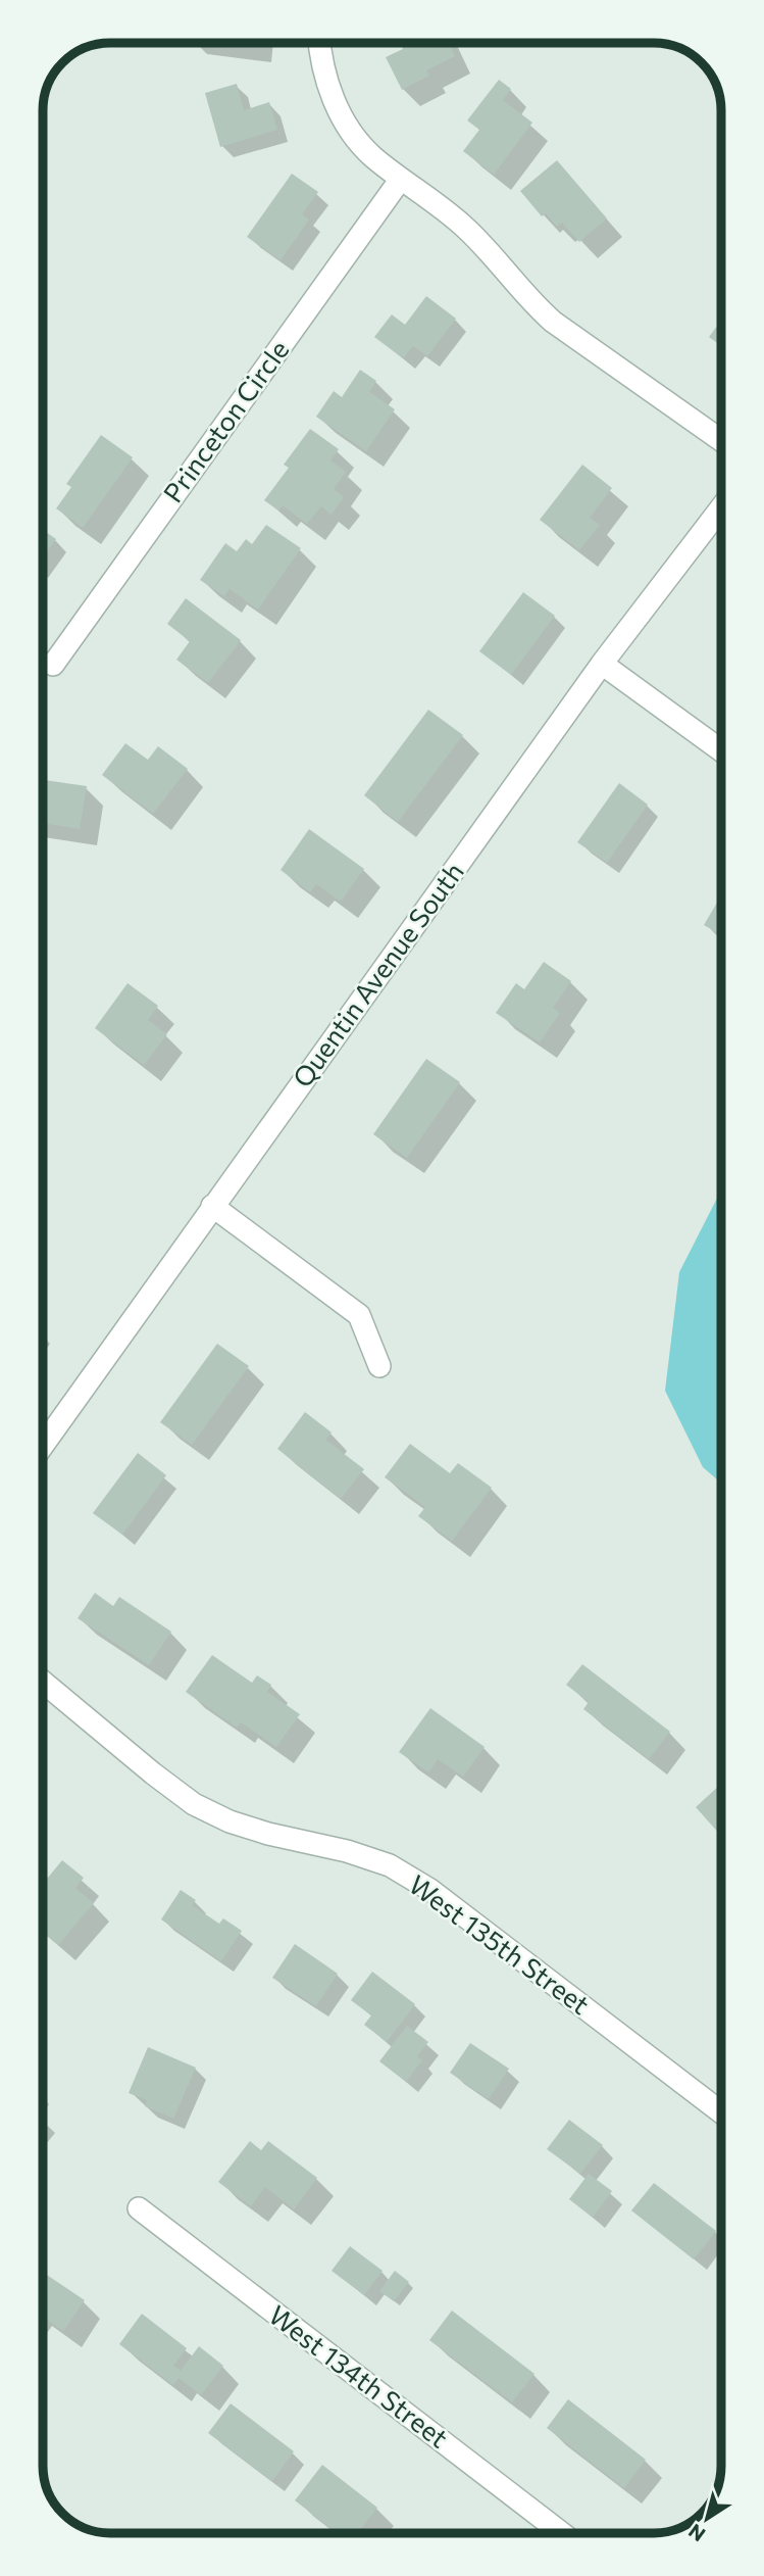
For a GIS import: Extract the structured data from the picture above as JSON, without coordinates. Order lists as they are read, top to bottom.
{
  "streets": {
    "street": [
      "Princeton Circle",
      "Quentin Avenue South",
      "West 135th Street",
      "West 134th Street"
    ]
  },
  "north": "bottom left"
}
